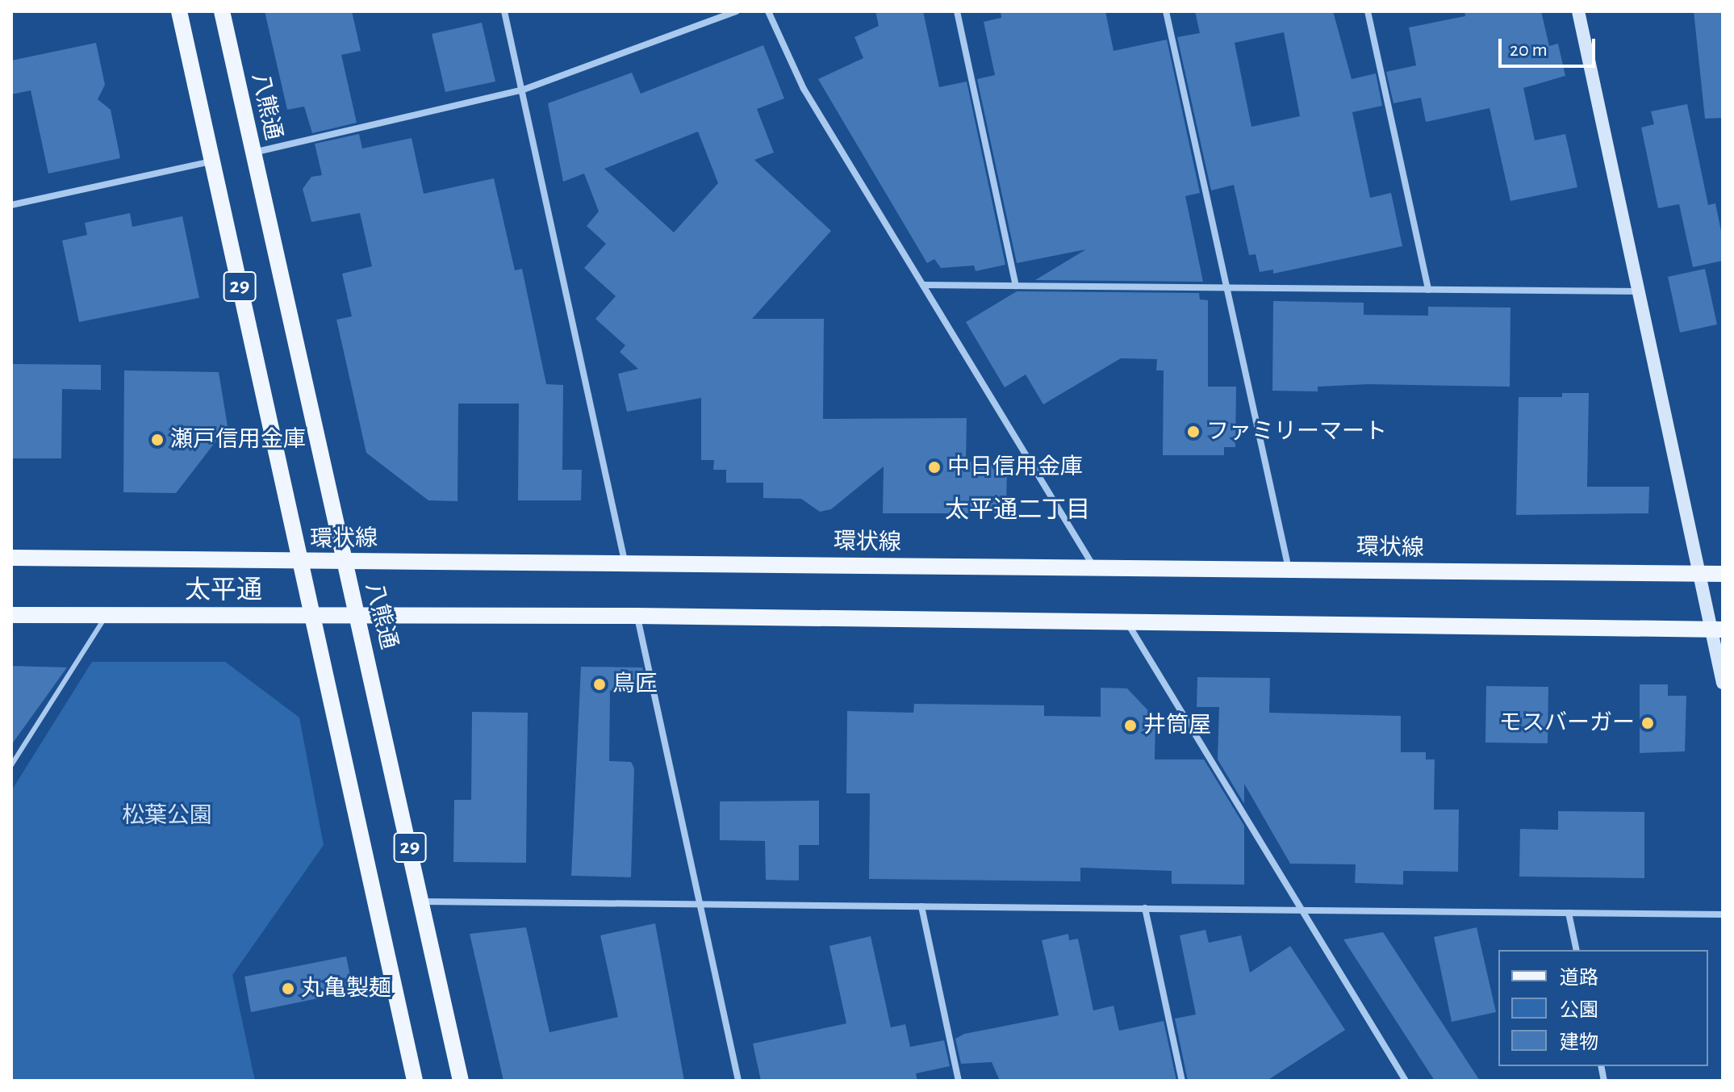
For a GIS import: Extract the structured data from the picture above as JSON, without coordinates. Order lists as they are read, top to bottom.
{
  "streets": {
    "main road": ["八熊通", "29", "環状線"]
  },
  "crossings": [
    ["八熊通", "環状線"],
    ["29", "環状線"]
  ],
  "districts": ["太平通二丁目", "太平通"],
  "parks": ["松葉公園"],
  "places": [
    "ファミリーマート",
    "瀬戸信用金庫",
    "中日信用金庫",
    "鳥匠",
    "モスバーガー",
    "井筒屋",
    "丸亀製麺"
  ],
  "legend": ["道路", "公園", "建物"],
  "scale_bar": "20 m"
}
